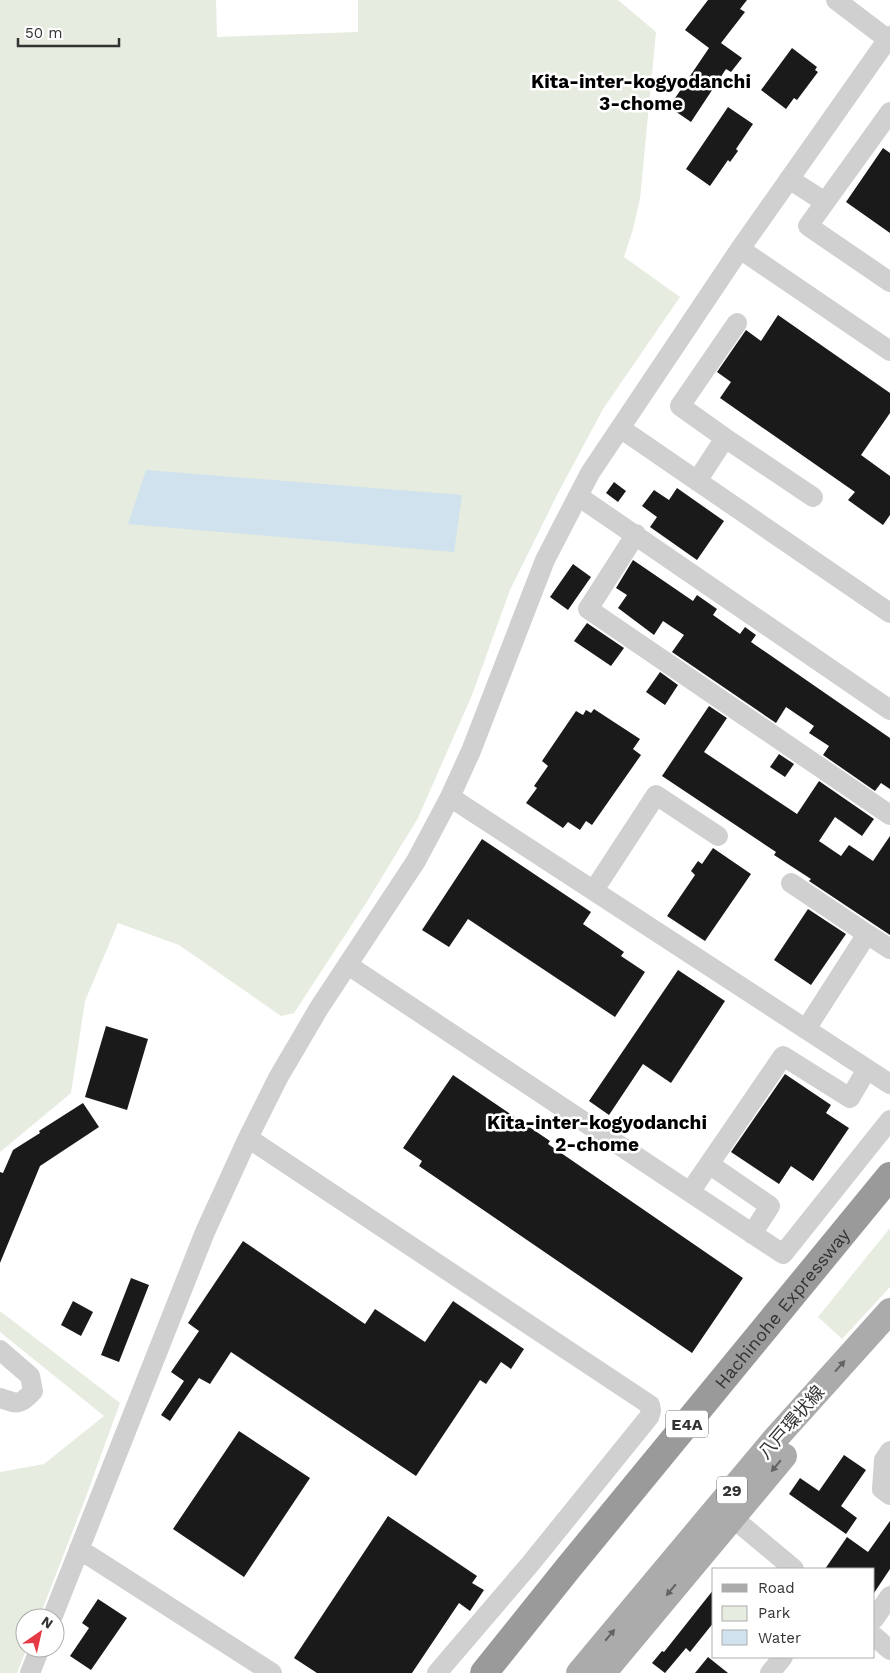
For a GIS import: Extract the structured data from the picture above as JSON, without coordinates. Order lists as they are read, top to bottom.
{
  "streets": {
    "highway": ["Hachinohe Expressway", "E4A"],
    "main road": ["八戸環状線", "29"]
  },
  "districts": ["Kita-inter-kogyodanchi 3-chome", "Kita-inter-kogyodanchi 2-chome"],
  "legend": ["Road", "Park", "Water"],
  "scale_bar": "50 m",
  "north": "top right"
}
